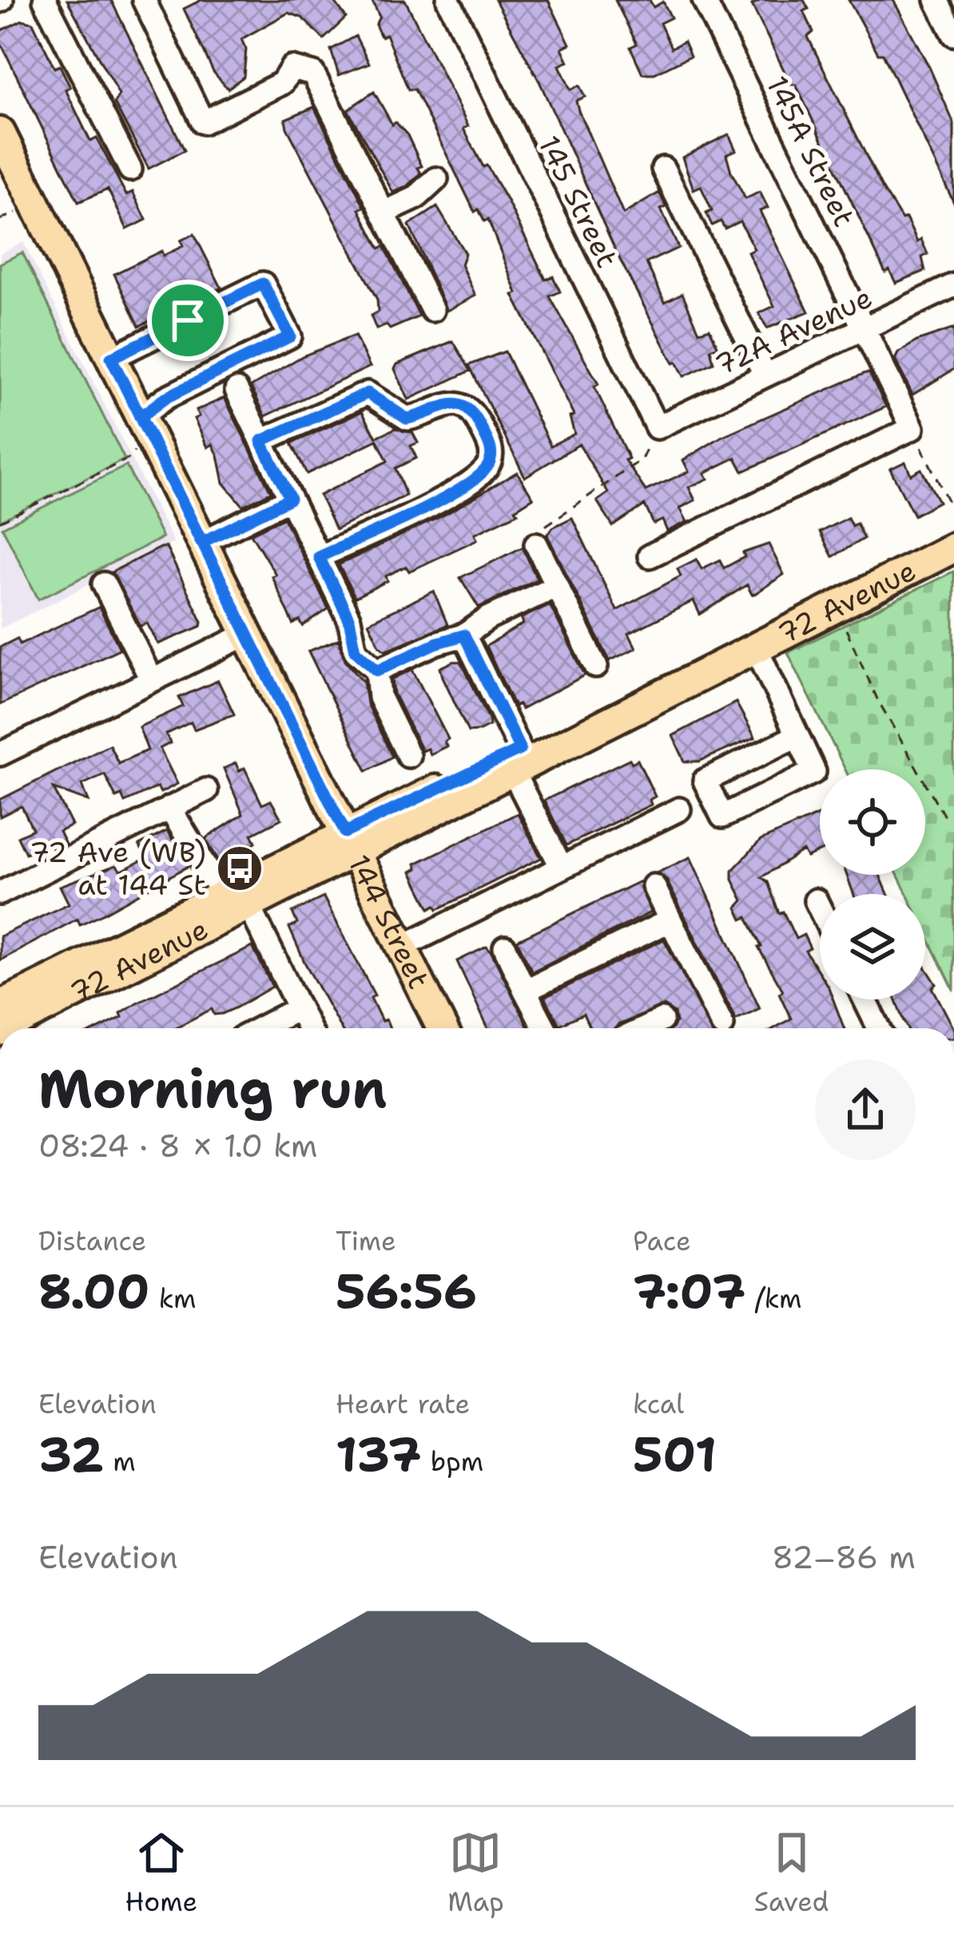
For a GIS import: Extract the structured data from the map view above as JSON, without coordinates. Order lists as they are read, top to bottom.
{
  "streets": {
    "main road": ["72 Avenue", "144 Street"],
    "street": ["145A Street", "145 Street", "72A Avenue"]
  },
  "crossings": [
    ["145A Street", "72A Avenue"],
    ["145 Street", "72A Avenue"],
    ["72 Avenue", "144 Street"]
  ],
  "places": {
    "bus stop": ["72 Ave (WB) at 144 St"]
  },
  "page": {
    "heading": ["Morning run", "08:24 · 8 × 1.0 km"],
    "stats": [
      ["Distance", "8.00 km"],
      ["Time", "56:56"],
      ["Pace", "7:07 /km"],
      ["Elevation", "32 m"],
      ["Heart rate", "137 bpm"],
      ["kcal", "501"]
    ],
    "chart": ["Elevation", "82–86 m"],
    "tabs": ["Home", "Map", "Saved"]
  }
}
